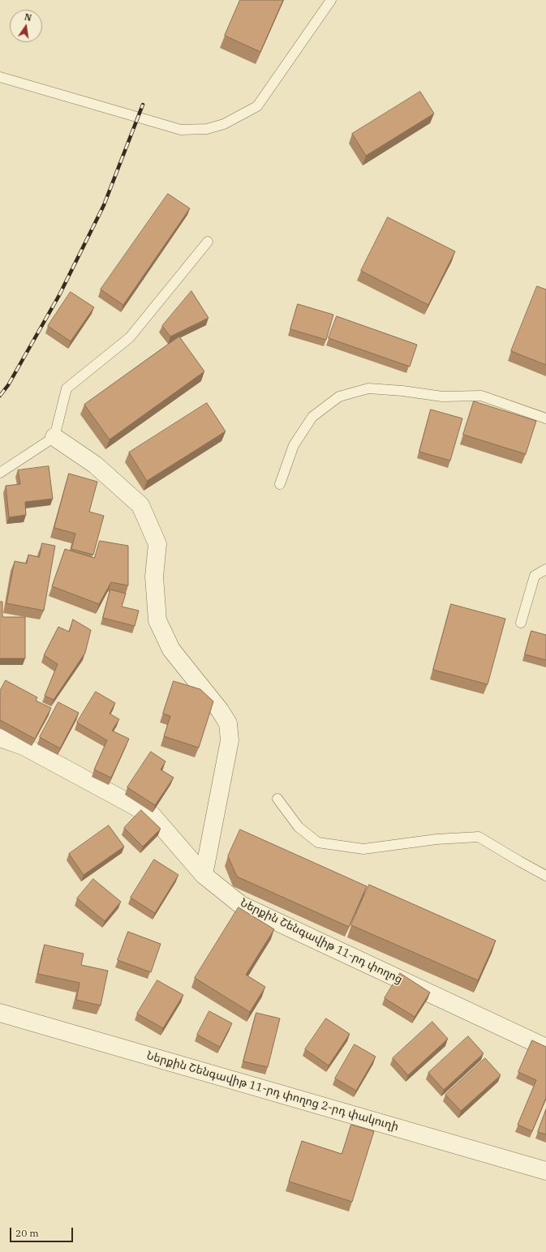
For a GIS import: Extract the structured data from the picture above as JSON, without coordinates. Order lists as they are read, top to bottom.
{
  "streets": {
    "street": ["Ներքին Շենգավիթ 11-րդ փողոց", "Ներքին Շենգավիթ 11-րդ փողոց 2-րդ փակուղի"]
  },
  "scale_bar": "20 m",
  "north": "top"
}
